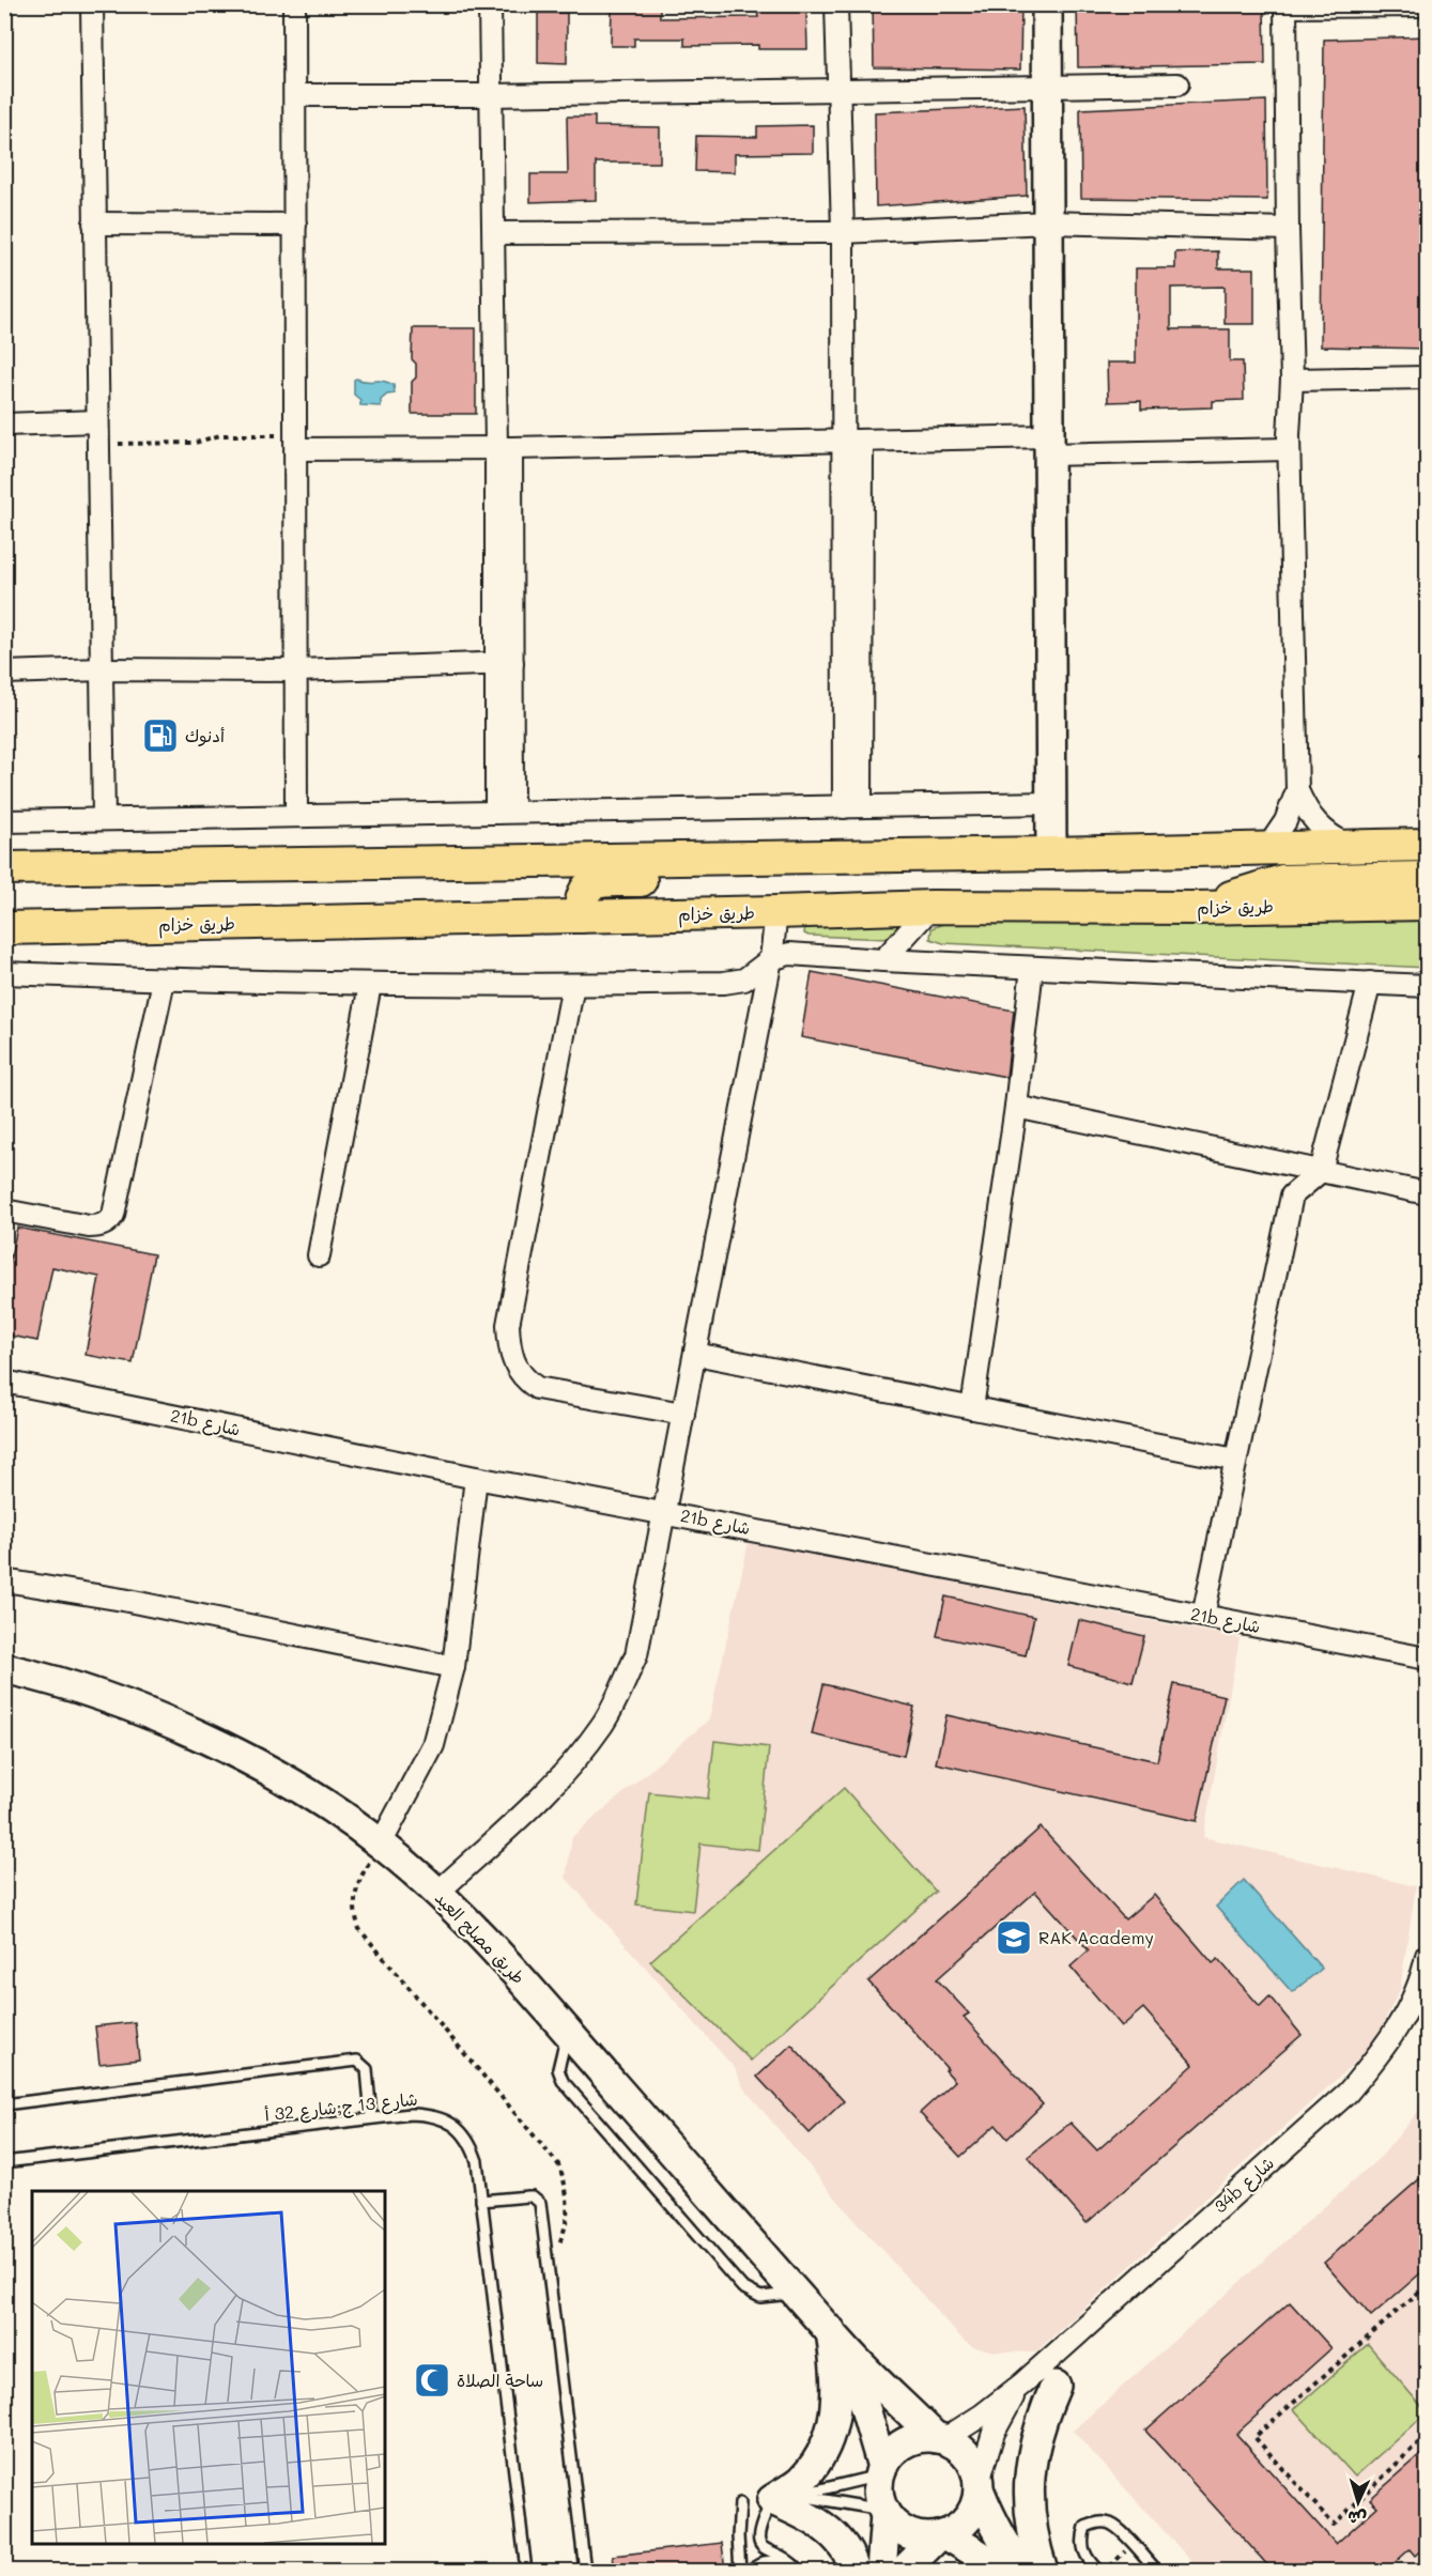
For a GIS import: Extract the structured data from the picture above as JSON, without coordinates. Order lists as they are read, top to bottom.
{
  "streets": {
    "main road": ["طريق خزام"],
    "street": ["21b شارع", "طريق مصلح العيد", "34b شارع"],
    "lane": ["شارع 13 ج;شارع 32 أ"]
  },
  "crossings": [
    ["طريق مصلح العيد", "34b شارع"]
  ],
  "places": {
    "fuel station": ["أدنوك"],
    "school or university": ["RAK Academy"],
    "mosque": ["ساحة الصلاة"]
  },
  "north": "bottom"
}
